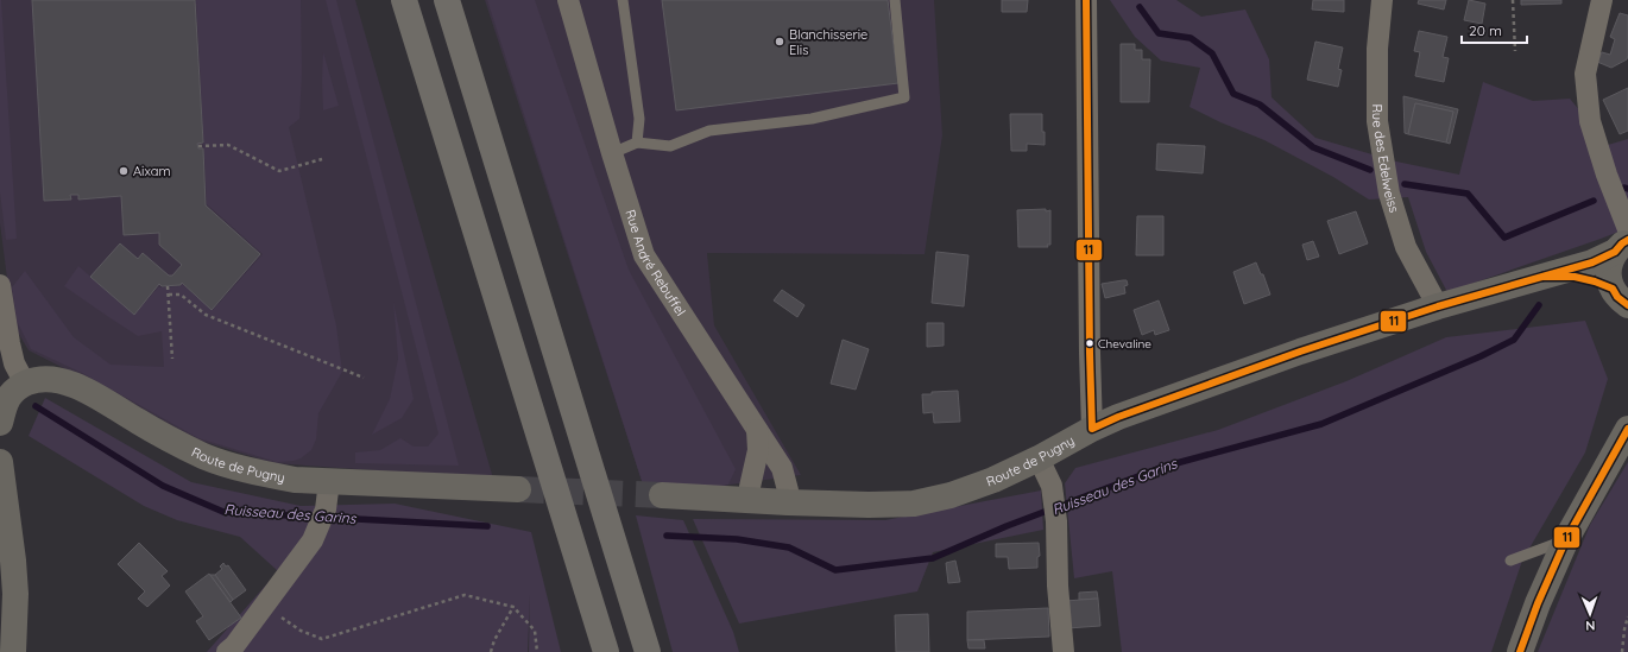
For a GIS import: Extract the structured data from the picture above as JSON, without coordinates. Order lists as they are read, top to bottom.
{
  "streets": {
    "street": ["Rue des Edelweiss", "Rue André Rebuffel", "Route de Pugny"]
  },
  "crossings": [
    ["Rue des Edelweiss", "Route de Pugny"],
    ["Rue André Rebuffel", "Route de Pugny"]
  ],
  "water": ["Ruisseau des Garins"],
  "places": ["Blanchisserie Elis", "Aixam", "Chevaline"],
  "lines": ["transit line 11"],
  "scale_bar": "20 m",
  "north": "bottom"
}
